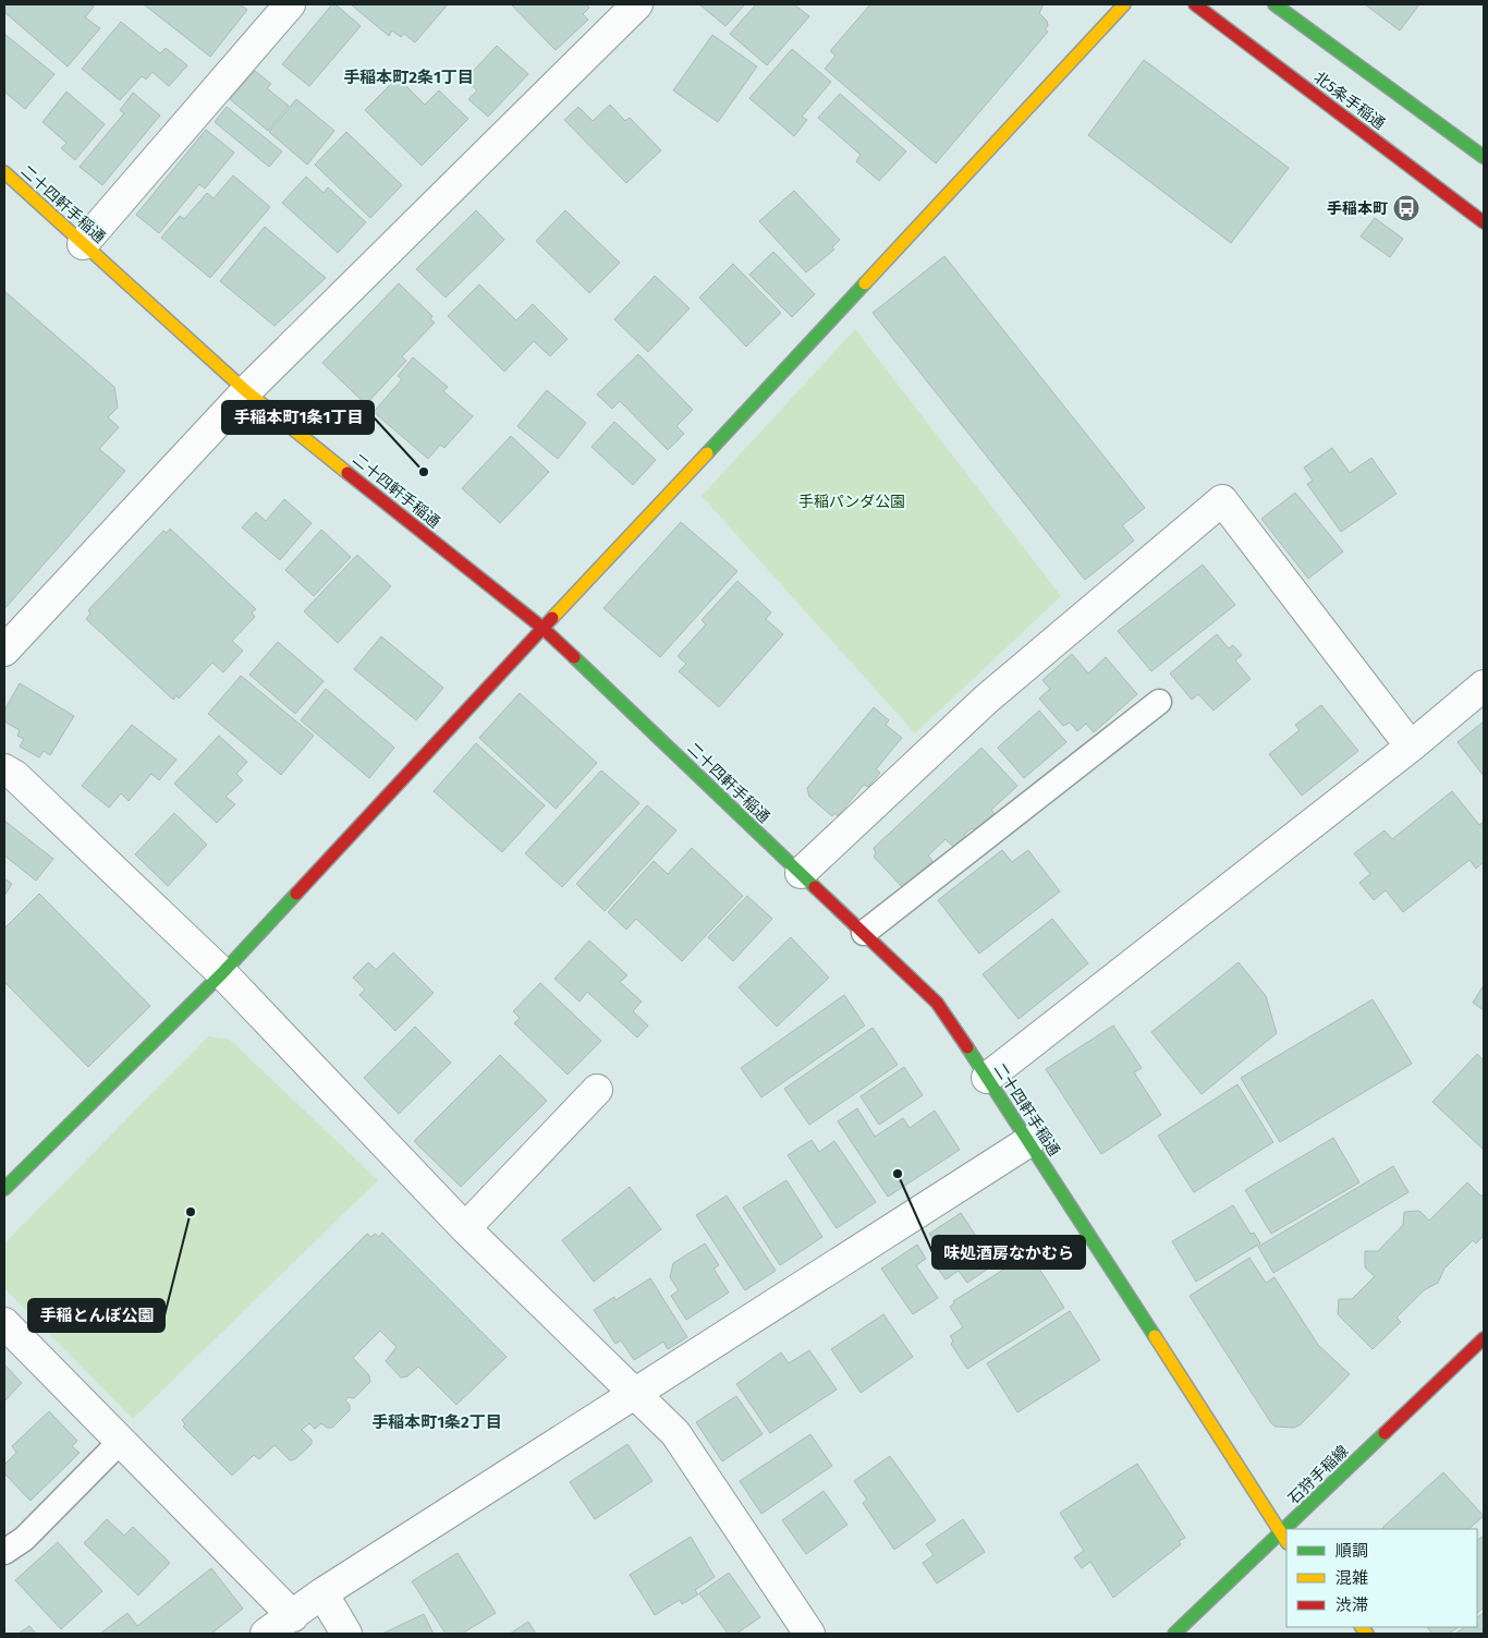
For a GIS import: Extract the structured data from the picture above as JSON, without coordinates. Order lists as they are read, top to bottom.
{
  "streets": {
    "main road": ["北5条手稲通", "二十四軒手稲通", "石狩手稲線"]
  },
  "crossings": [
    ["二十四軒手稲通", "石狩手稲線"]
  ],
  "districts": ["手稲本町2条1丁目", "手稲本町1条2丁目"],
  "parks": ["手稲パンダ公園"],
  "places": {
    "bus stop": ["手稲本町"],
    "other": ["手稲本町1条1丁目", "味処酒房なかむら", "手稲とんぼ公園"]
  },
  "legend": ["順調", "混雑", "渋滞"]
}
